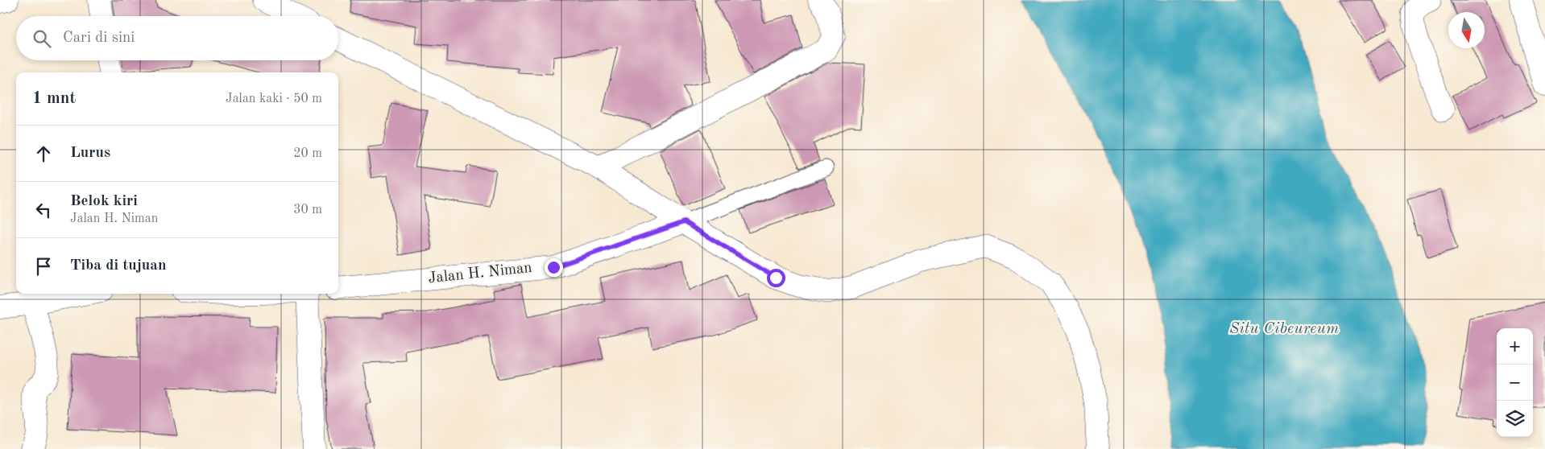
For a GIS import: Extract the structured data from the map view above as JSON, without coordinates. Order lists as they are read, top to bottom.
{
  "streets": {
    "street": ["Jalan H. Niman"]
  },
  "water": ["Situ Cibeureum"],
  "north": "bottom",
  "page": {
    "search": "Cari di sini",
    "heading": ["1 mnt", "Jalan kaki · 50 m"],
    "list": [
      ["Lurus", "20 m"],
      ["Belok kiri", "Jalan H. Niman", "30 m"],
      "Tiba di tujuan"
    ],
    "map_buttons": ["+", "−"]
  }
}
